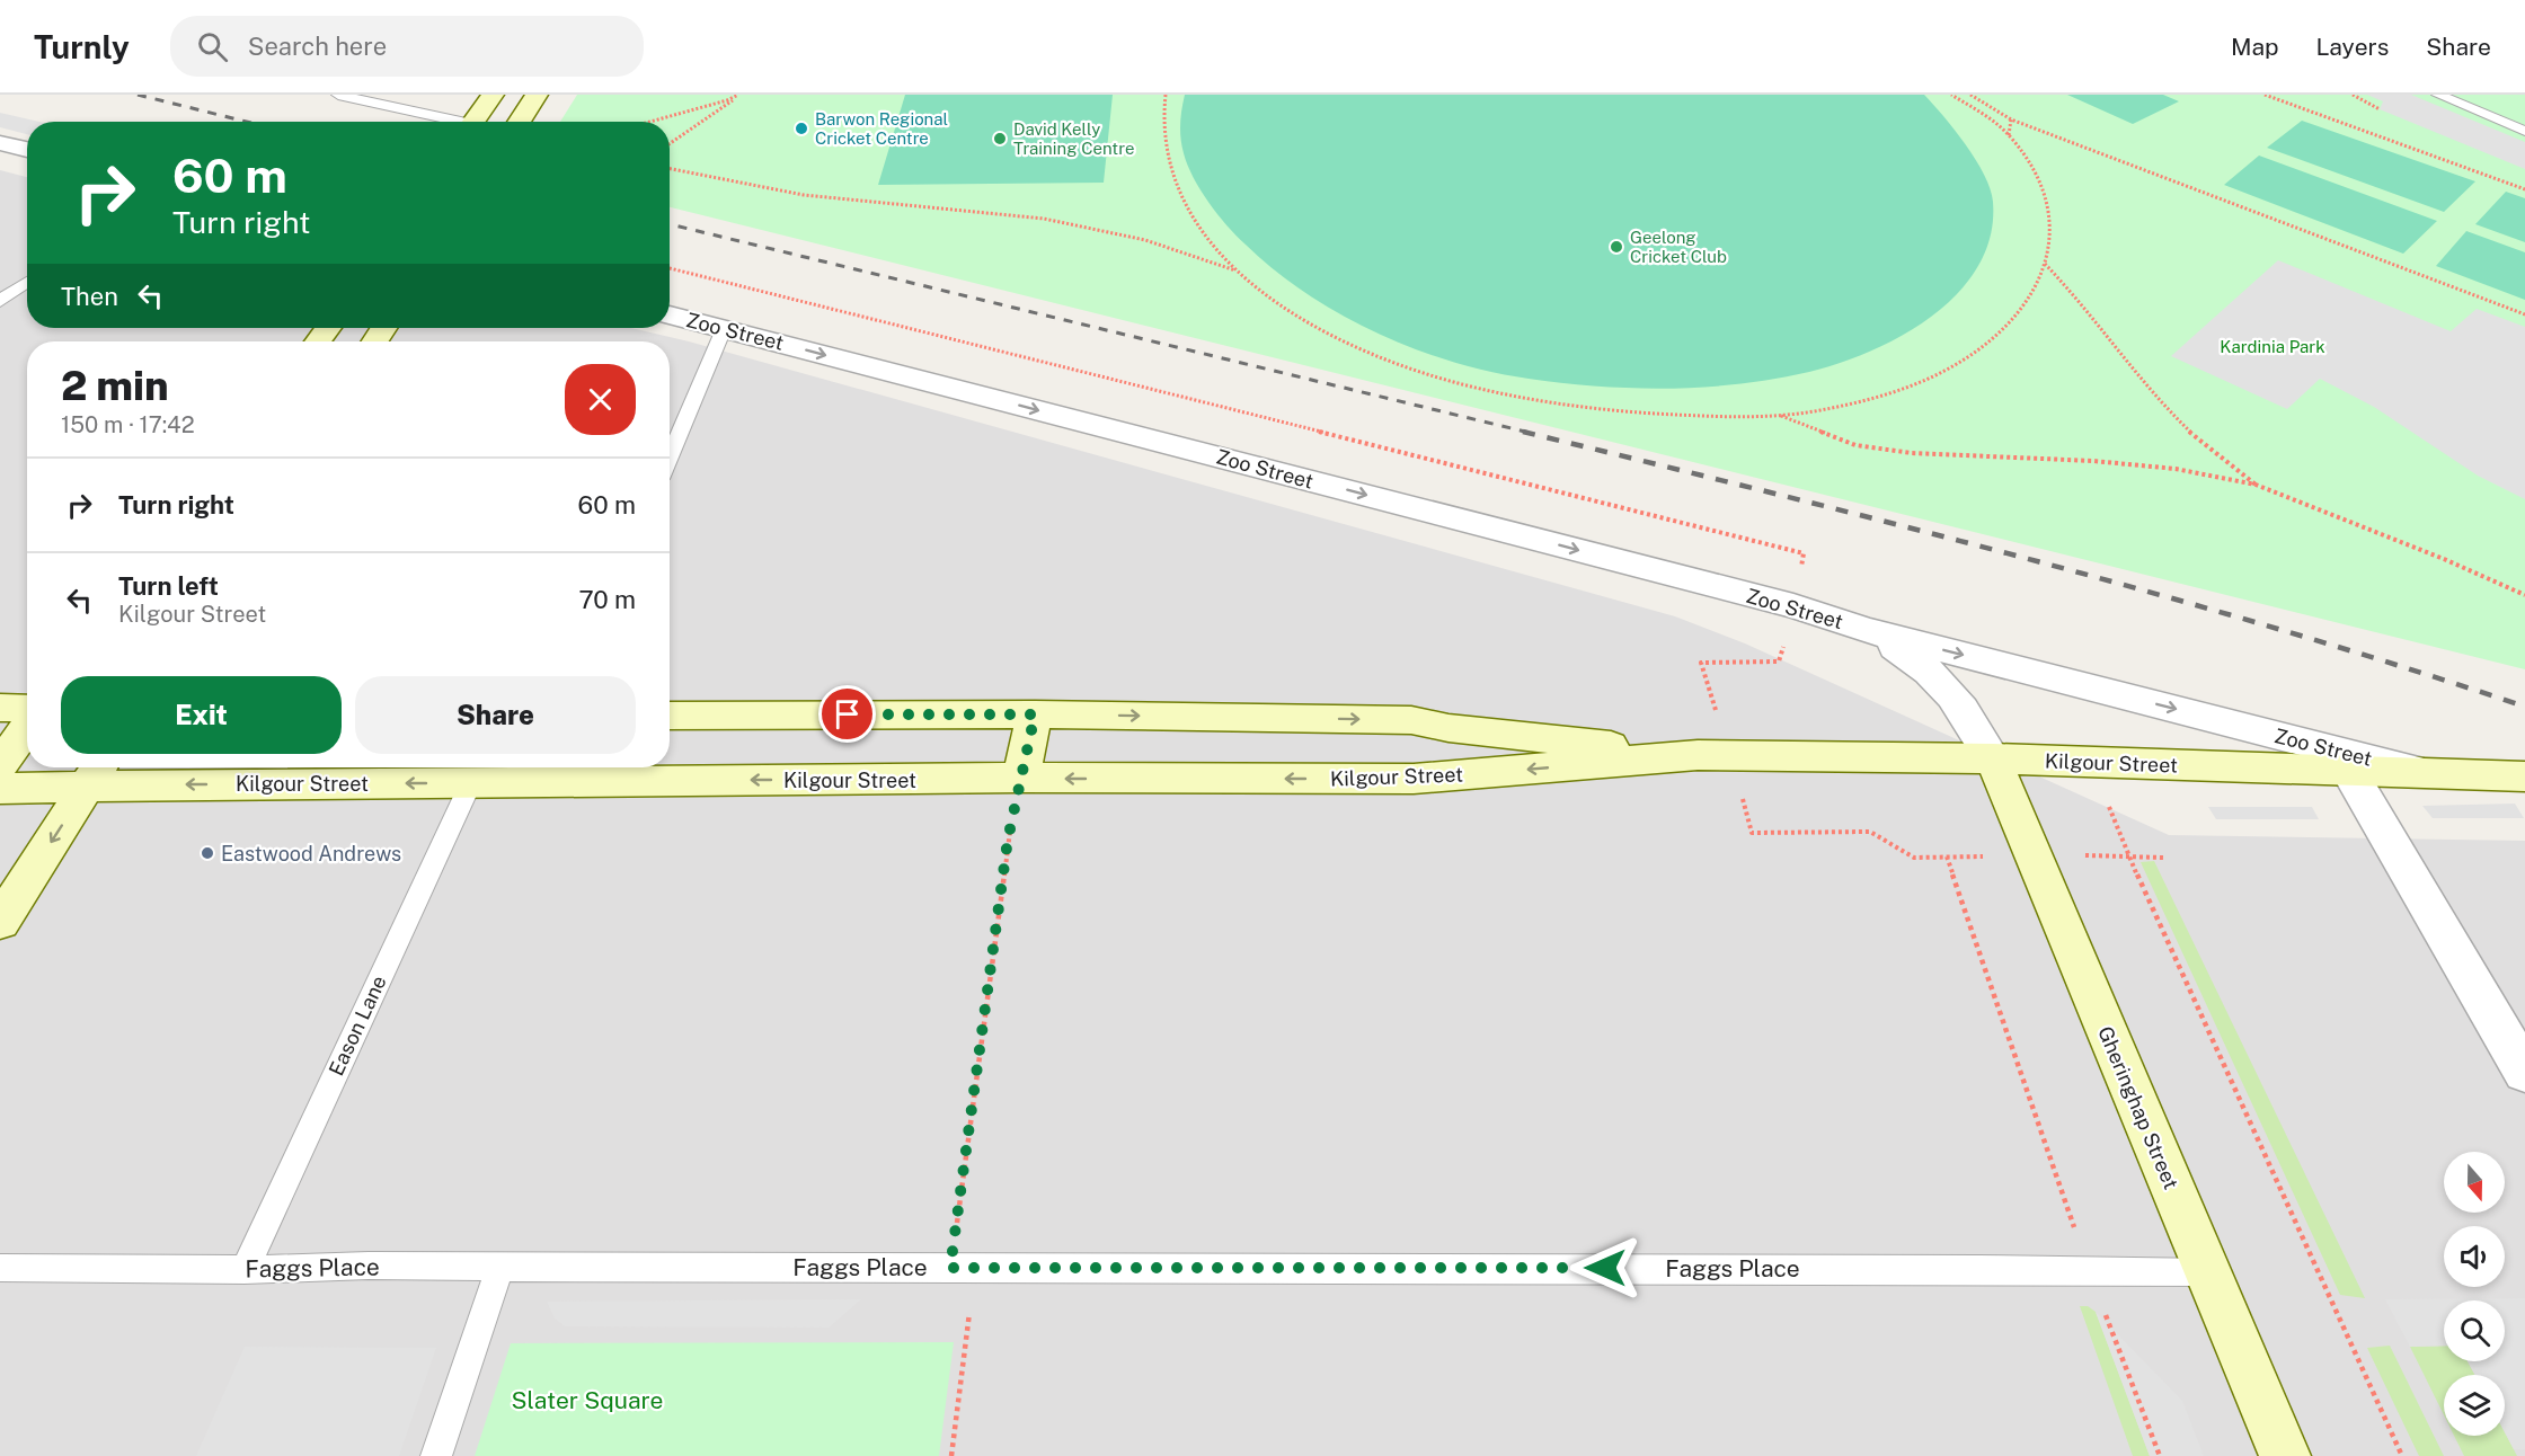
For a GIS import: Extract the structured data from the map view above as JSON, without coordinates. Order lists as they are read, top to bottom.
{
  "streets": {
    "street": ["Zoo Street", "Kilgour Street", "Gheringhap Street"],
    "lane": ["Eason Lane", "Faggs Place"]
  },
  "crossings": [
    ["Zoo Street", "Kilgour Street"],
    ["Zoo Street", "Gheringhap Street"],
    ["Kilgour Street", "Eason Lane"],
    ["Kilgour Street", "Gheringhap Street"],
    ["Eason Lane", "Faggs Place"],
    ["Gheringhap Street", "Faggs Place"]
  ],
  "one_way": ["Zoo Street"],
  "parks": ["Kardinia Park", "Slater Square"],
  "places": [
    "Barwon Regional Cricket Centre",
    "David Kelly Training Centre",
    "Geelong Cricket Club",
    "Eastwood Andrews"
  ],
  "north": "bottom",
  "page": {
    "header": "Turnly",
    "search": "Search here",
    "nav": ["Map", "Layers", "Share"],
    "turn": ["60 m", "Turn right"],
    "then": "Then",
    "heading": ["2 min", "150 m · 17:42"],
    "list": [
      {
        "name": "Turn right",
        "value": "60 m"
      },
      {
        "name": "Turn left",
        "note": "Kilgour Street",
        "value": "70 m"
      }
    ],
    "buttons": ["Exit", "Share"]
  }
}
